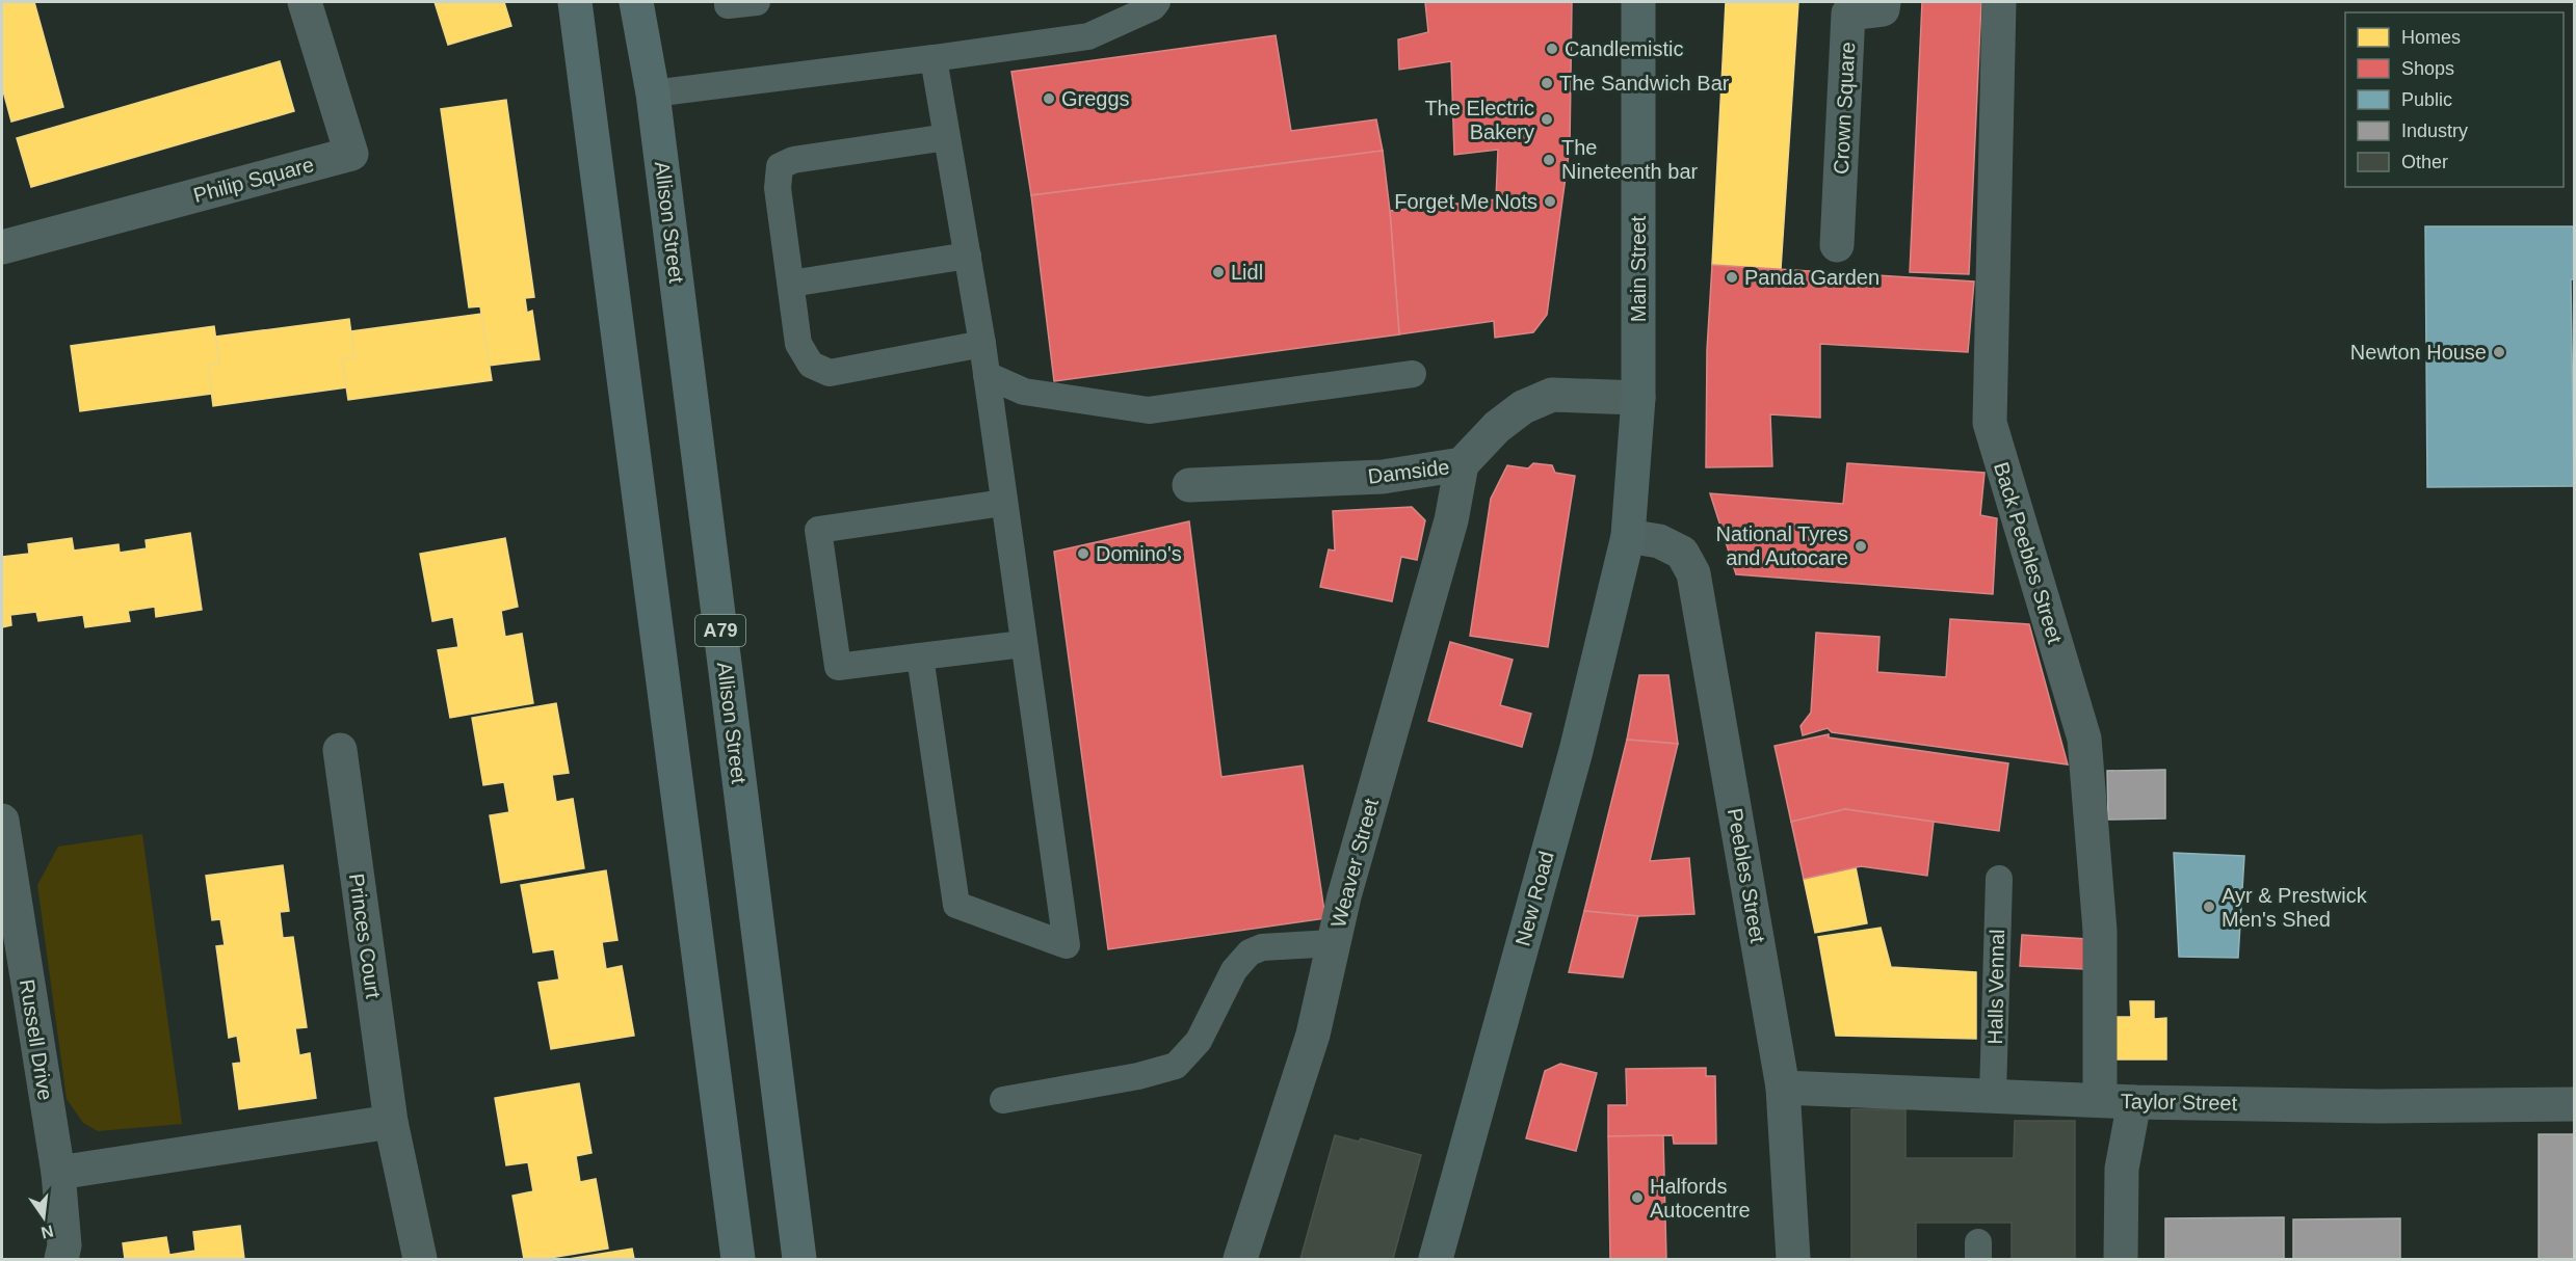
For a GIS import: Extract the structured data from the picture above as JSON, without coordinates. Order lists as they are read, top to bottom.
{
  "streets": {
    "main road": ["Allison Street", "A79"],
    "street": [
      "Crown Square",
      "Philip Square",
      "Main Street",
      "Damside",
      "Back Peebles Street",
      "Weaver Street",
      "Peebles Street",
      "New Road",
      "Princes Court",
      "Russell Drive",
      "Taylor Street"
    ],
    "lane": ["Halls Vennal"]
  },
  "crossings": [
    ["Main Street", "Damside"],
    ["Main Street", "Peebles Street"],
    ["Main Street", "New Road"],
    ["Damside", "Weaver Street"],
    ["Back Peebles Street", "Taylor Street"],
    ["Peebles Street", "New Road"],
    ["Peebles Street", "Taylor Street"],
    ["Halls Vennal", "Taylor Street"]
  ],
  "places": [
    "Candlemistic",
    "The Sandwich Bar",
    "Greggs",
    "The Electric Bakery",
    "The Nineteenth bar",
    "Forget Me Nots",
    "Lidl",
    "Panda Garden",
    "Newton House",
    "National Tyres and Autocare",
    "Domino's",
    "Ayr & Prestwick Men's Shed",
    "Halfords Autocentre"
  ],
  "legend": [
    "Homes",
    "Shops",
    "Public",
    "Industry",
    "Other"
  ],
  "north": "bottom"
}
